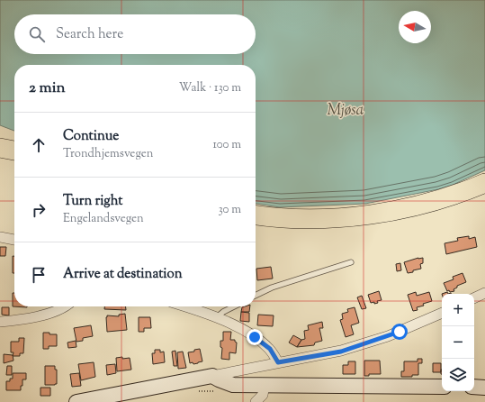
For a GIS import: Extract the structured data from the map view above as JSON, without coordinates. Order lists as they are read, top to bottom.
{
  "water": ["Mjøsa"],
  "north": "left",
  "page": {
    "search": "Search here",
    "heading": ["2 min", "Walk · 130 m"],
    "list": [
      ["Continue", "Trondhjemsvegen", "100 m"],
      ["Turn right", "Engelandsvegen", "30 m"],
      "Arrive at destination"
    ],
    "map_buttons": ["+", "−"]
  }
}
